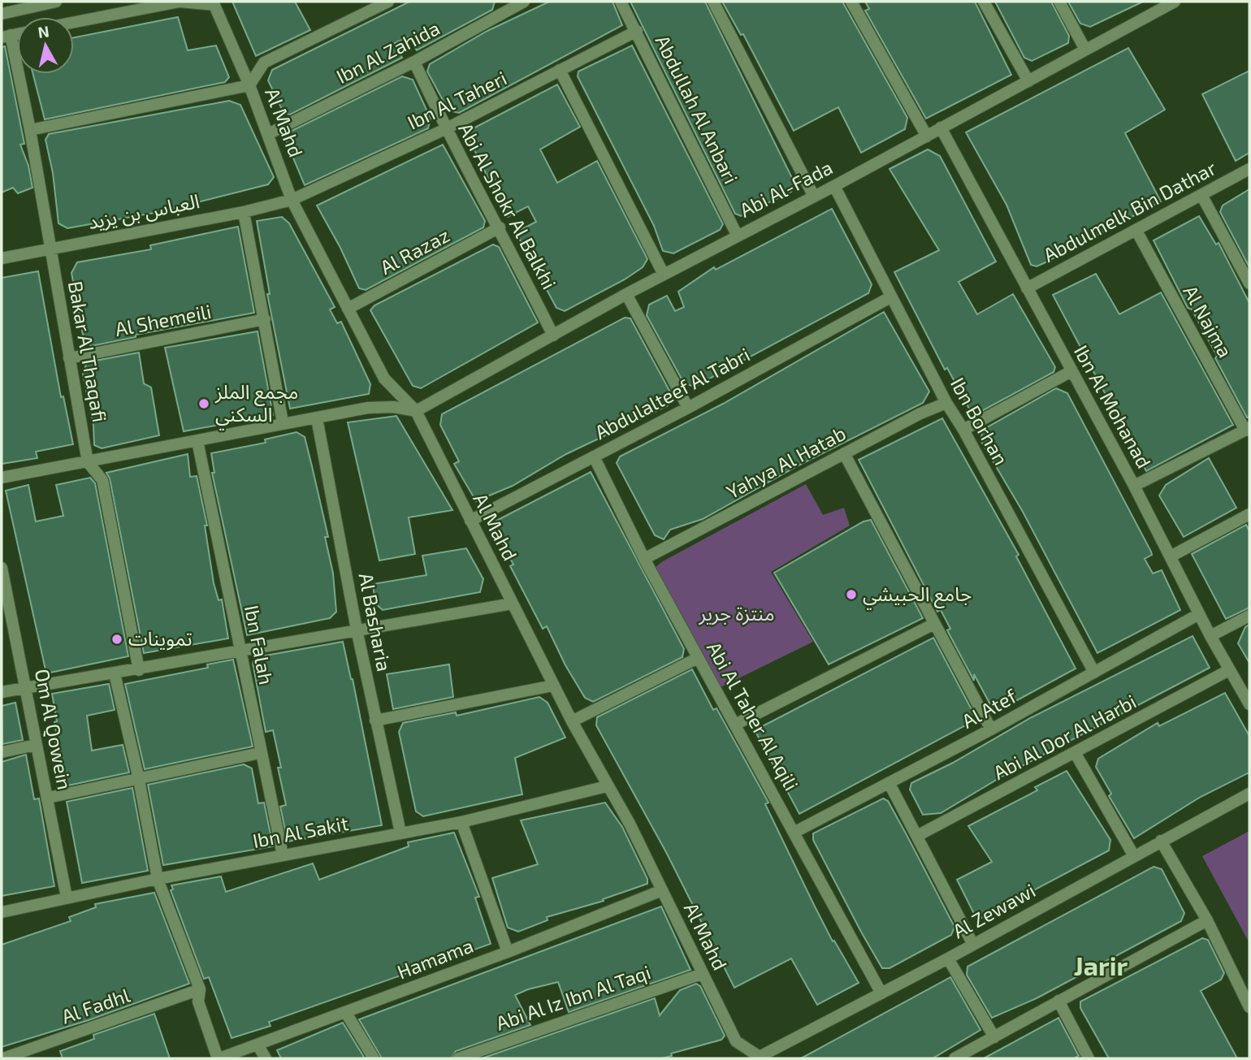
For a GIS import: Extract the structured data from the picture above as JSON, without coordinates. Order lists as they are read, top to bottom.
{
  "streets": {
    "street": [
      "Ibn Al Zahida",
      "Ibn Al Taheri",
      "Abdullah Al Anbari",
      "Al Mahd",
      "Abi Al-Fada",
      "Abi Al Shokr Al Balkhi",
      "العباس بن يزيد",
      "Abdulmelk Bin Dathar",
      "Al Razaz",
      "Al Shemeili",
      "Al Najma",
      "Bakar Al Thaqafi",
      "Abdulalteef Al Tabri",
      "Ibn Al Mohanad",
      "Ibn Borhan",
      "Yahya Al Hatab",
      "Al Basharia",
      "Ibn Falah",
      "Al Atef",
      "Abi Al Taher Al Aqili",
      "Om Al Qowein",
      "Abi Al Dor Al Harbi",
      "Ibn Al Sakit",
      "Al Zewawi",
      "Hamama",
      "Abi Al Iz Ibn Al Taqi",
      "Al Fadhl"
    ]
  },
  "crossings": [
    ["Ibn Al Zahida", "Al Mahd"],
    ["Ibn Al Zahida", "Abi Al Shokr Al Balkhi"],
    ["Ibn Al Taheri", "Abdullah Al Anbari"],
    ["Ibn Al Taheri", "Al Mahd"],
    ["Ibn Al Taheri", "Abi Al Shokr Al Balkhi"],
    ["Ibn Al Taheri", "العباس بن يزيد"],
    ["Abdullah Al Anbari", "Abi Al-Fada"],
    ["Al Mahd", "Abi Al-Fada"],
    ["Al Mahd", "العباس بن يزيد"],
    ["Al Mahd", "Al Razaz"],
    ["Al Mahd", "Abdulalteef Al Tabri"],
    ["Al Mahd", "Ibn Al Sakit"],
    ["Al Mahd", "Al Zewawi"],
    ["Al Mahd", "Hamama"],
    ["Al Mahd", "Abi Al Iz Ibn Al Taqi"],
    ["Abi Al-Fada", "Abi Al Shokr Al Balkhi"],
    ["Abi Al-Fada", "Ibn Al Mohanad"],
    ["Abi Al-Fada", "Ibn Borhan"],
    ["Abi Al Shokr Al Balkhi", "Al Razaz"],
    ["العباس بن يزيد", "Bakar Al Thaqafi"],
    ["Abdulmelk Bin Dathar", "Al Najma"],
    ["Abdulmelk Bin Dathar", "Ibn Al Mohanad"],
    ["Al Shemeili", "Bakar Al Thaqafi"],
    ["Abdulalteef Al Tabri", "Ibn Borhan"],
    ["Abdulalteef Al Tabri", "Abi Al Taher Al Aqili"],
    ["Ibn Al Mohanad", "Al Atef"],
    ["Ibn Al Mohanad", "Abi Al Dor Al Harbi"],
    ["Ibn Borhan", "Yahya Al Hatab"],
    ["Ibn Borhan", "Al Atef"],
    ["Yahya Al Hatab", "Abi Al Taher Al Aqili"],
    ["Al Basharia", "Ibn Al Sakit"],
    ["Ibn Falah", "Ibn Al Sakit"],
    ["Al Atef", "Abi Al Taher Al Aqili"],
    ["Abi Al Taher Al Aqili", "Al Zewawi"],
    ["Om Al Qowein", "Ibn Al Sakit"]
  ],
  "districts": ["Jarir"],
  "parks": ["منتزة جرير"],
  "places": ["مجمع الملز السكني", "جامع الحبيشي", "تموينات"],
  "north": "top"
}
